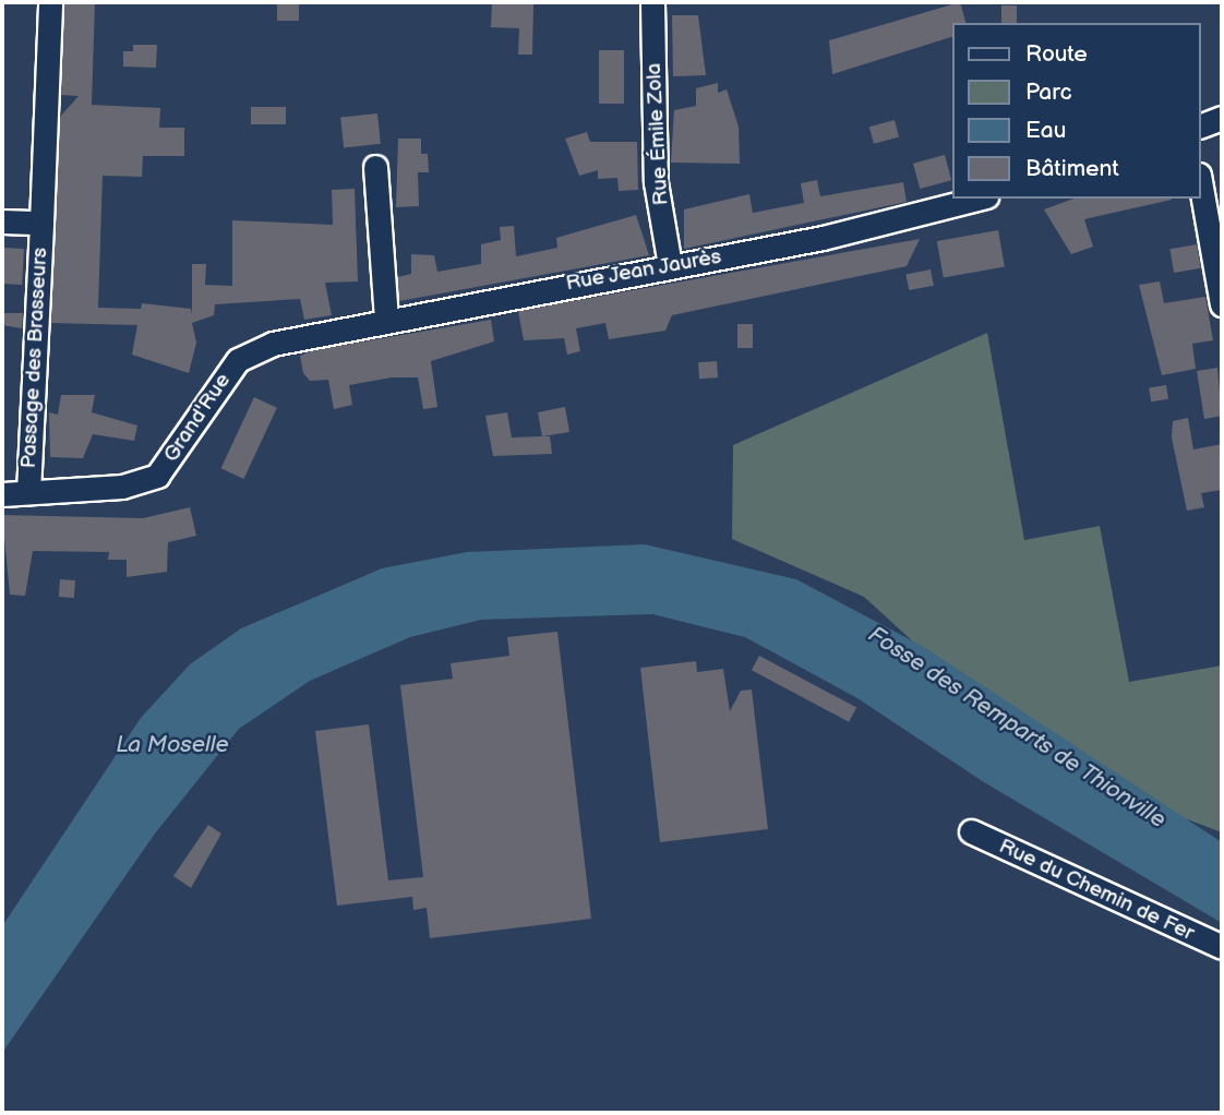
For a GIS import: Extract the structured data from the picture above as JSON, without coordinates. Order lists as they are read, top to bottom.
{
  "streets": {
    "street": [
      "Rue Émile Zola",
      "Rue Jean Jaurès",
      "Passage des Brasseurs",
      "Grand'Rue",
      "Rue du Chemin de Fer"
    ]
  },
  "crossings": [
    ["Rue Émile Zola", "Rue Jean Jaurès"],
    ["Rue Jean Jaurès", "Grand'Rue"],
    ["Passage des Brasseurs", "Grand'Rue"]
  ],
  "water": ["Fosse des Remparts de Thionville", "La Moselle"],
  "legend": [
    "Route",
    "Parc",
    "Eau",
    "Bâtiment"
  ]
}
